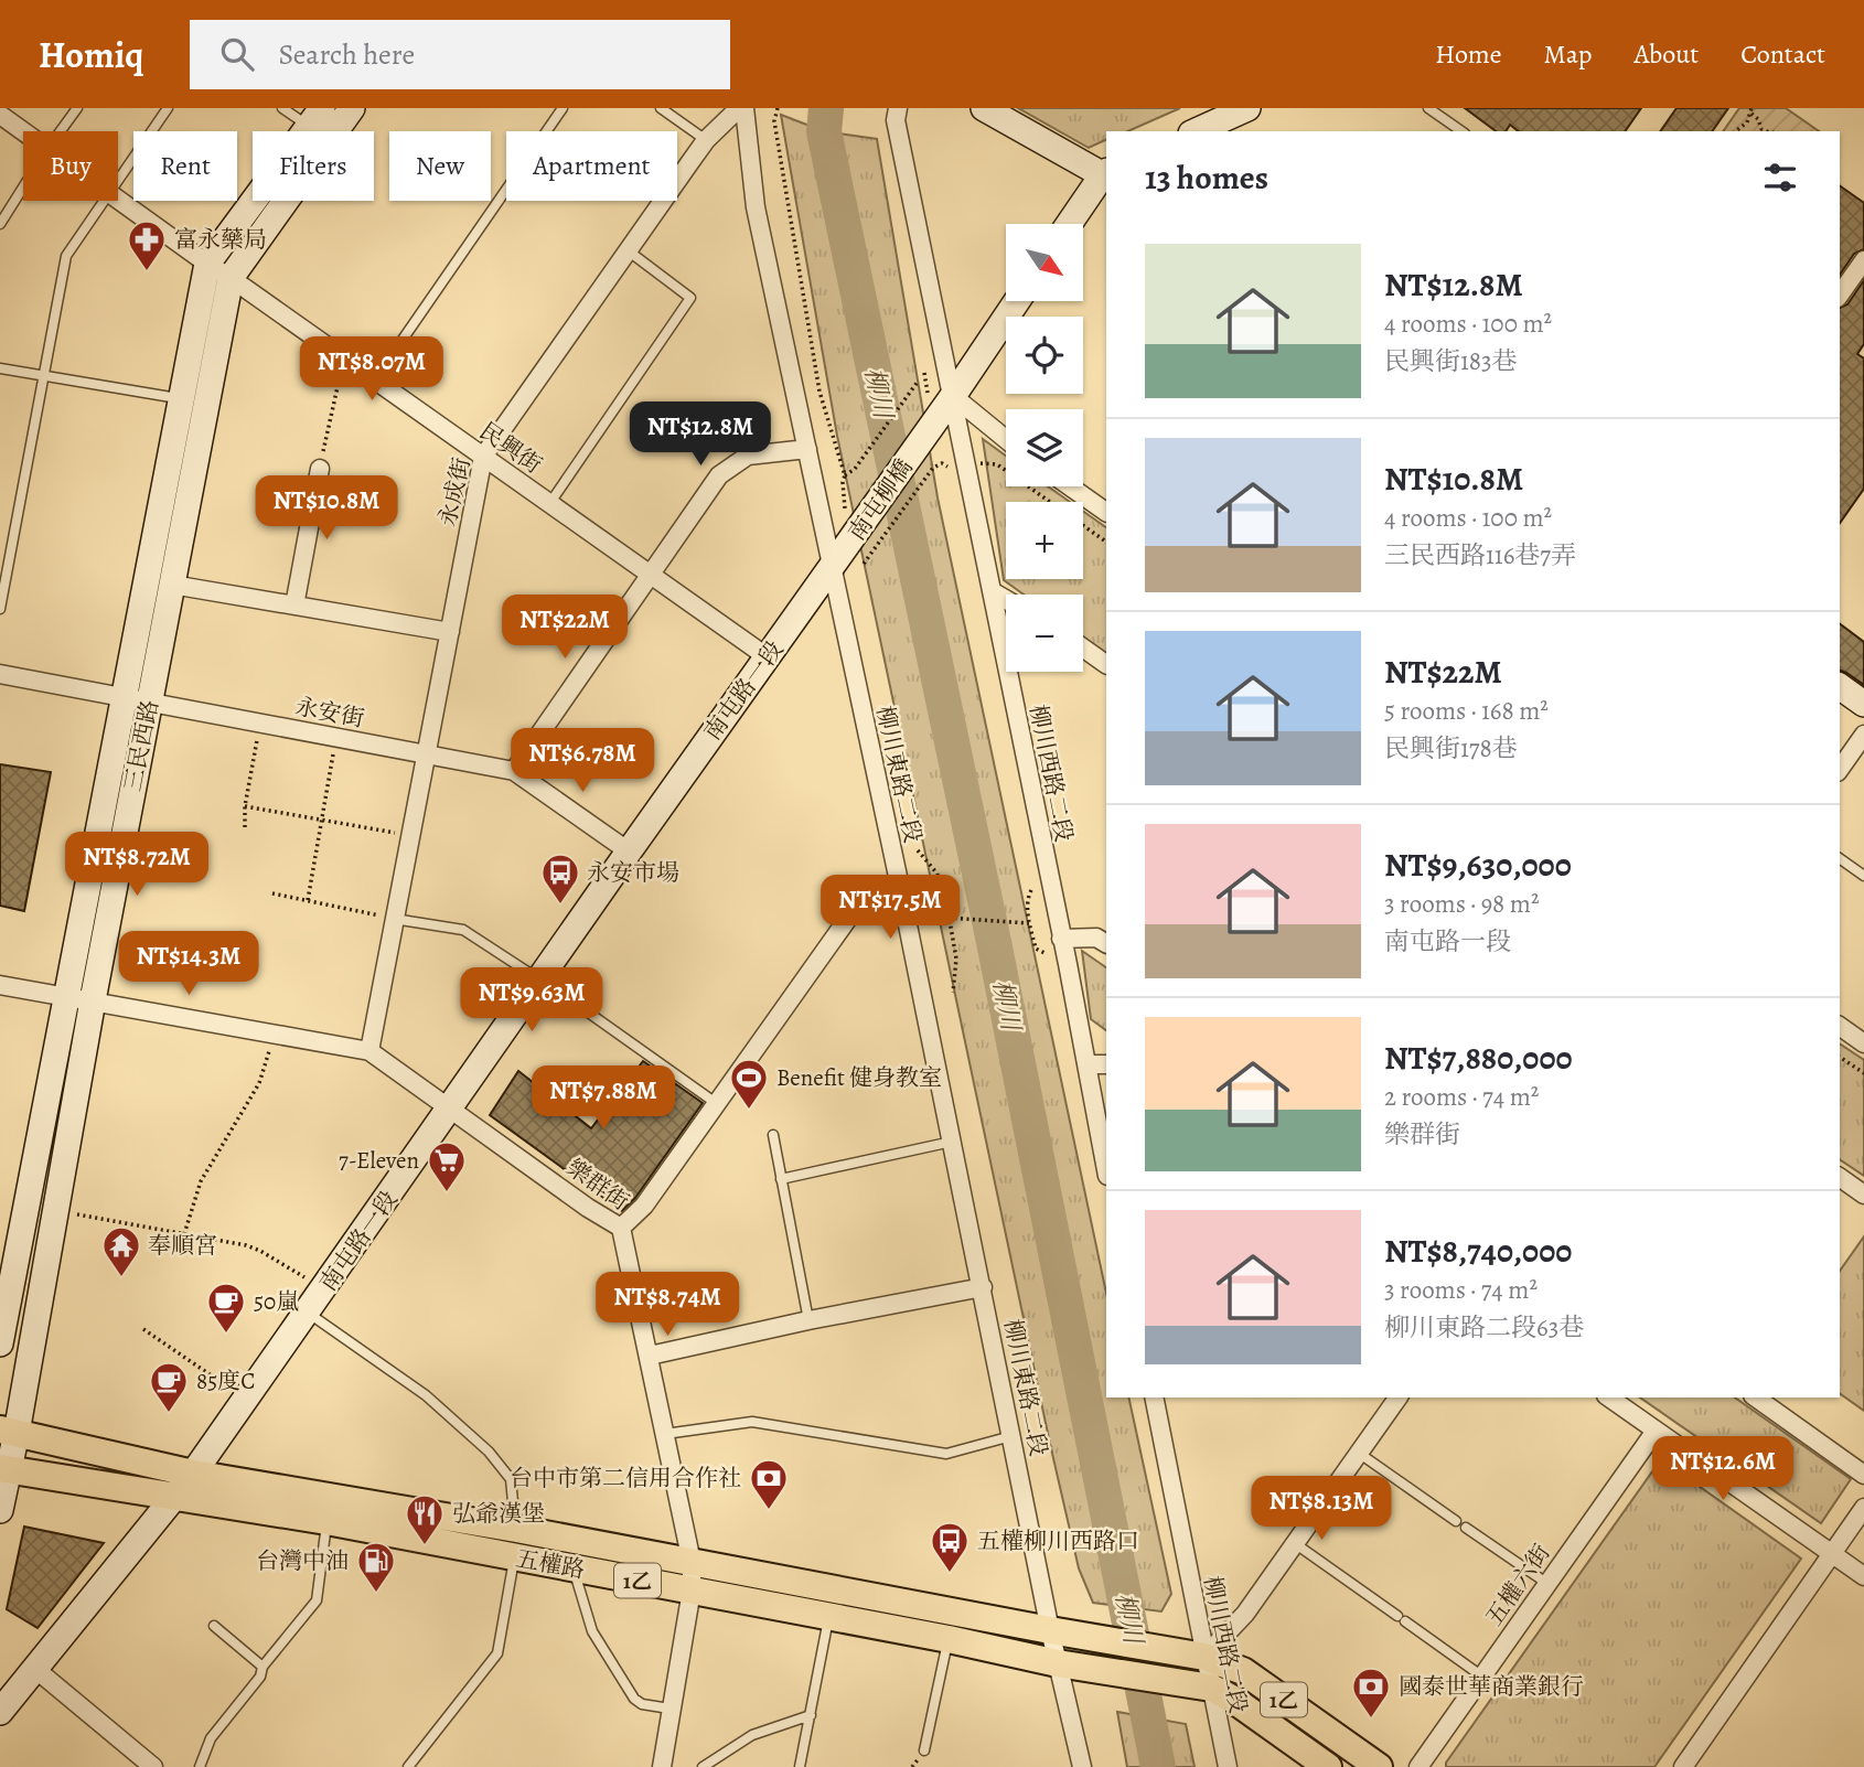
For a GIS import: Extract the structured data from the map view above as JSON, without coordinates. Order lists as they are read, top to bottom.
{
  "streets": {
    "main road": ["五權路", "1乙"],
    "street": [
      "民興街",
      "永成街",
      "南屯柳橋",
      "南屯路一段",
      "永安街",
      "三民西路",
      "柳川西路二段",
      "柳川東路二段",
      "樂群街",
      "五權六街"
    ]
  },
  "crossings": [
    ["民興街", "永成街"],
    ["民興街", "南屯路一段"],
    ["民興街", "三民西路"],
    ["永成街", "永安街"],
    ["永成街", "柳川東路二段"],
    ["永成街", "樂群街"],
    ["南屯柳橋", "南屯路一段"],
    ["南屯柳橋", "柳川西路二段"],
    ["南屯柳橋", "柳川東路二段"],
    ["南屯路一段", "永安街"],
    ["南屯路一段", "柳川東路二段"],
    ["南屯路一段", "樂群街"],
    ["南屯路一段", "五權路"],
    ["永安街", "三民西路"],
    ["三民西路", "樂群街"],
    ["三民西路", "五權路"],
    ["柳川西路二段", "五權路"],
    ["柳川西路二段", "1乙"],
    ["柳川東路二段", "五權路"],
    ["樂群街", "五權路"],
    ["五權路", "1乙"]
  ],
  "water": ["柳川"],
  "places": {
    "pharmacy": ["富永藥局"],
    "bus stop": ["永安市場", "五權柳川西路口"],
    "sports": ["Benefit 健身教室"],
    "supermarket": ["7-Eleven"],
    "temple": ["奉順宮"],
    "cafe": ["50嵐", "85度C"],
    "bank": ["台中市第二信用合作社", "國泰世華商業銀行"],
    "restaurant": ["弘爺漢堡"],
    "fuel station": ["台灣中油"]
  },
  "north": "bottom right",
  "page": {
    "header": "Homiq",
    "search": "Search here",
    "nav": [
      "Home",
      "Map",
      "About",
      "Contact"
    ],
    "chip": [
      "Buy",
      "Rent",
      "Filters",
      "New",
      "Apartment"
    ],
    "heading": "13 homes",
    "map_buttons": ["+", "−"],
    "list": [
      {
        "name": "NT$12.8M",
        "note": "4 rooms · 100 m² · 民興街183巷"
      },
      {
        "name": "NT$10.8M",
        "note": "4 rooms · 100 m² · 三民西路116巷7弄"
      },
      {
        "name": "NT$22M",
        "note": "5 rooms · 168 m² · 民興街178巷"
      },
      {
        "name": "NT$9,630,000",
        "note": "3 rooms · 98 m² · 南屯路一段"
      },
      {
        "name": "NT$7,880,000",
        "note": "2 rooms · 74 m² · 樂群街"
      },
      {
        "name": "NT$8,740,000",
        "note": "3 rooms · 74 m² · 柳川東路二段63巷"
      }
    ],
    "price": [
      "NT$8.07M",
      "NT$12.8M",
      "NT$10.8M",
      "NT$22M",
      "NT$6.78M",
      "NT$8.72M",
      "NT$17.5M",
      "NT$14.3M",
      "NT$9.63M",
      "NT$7.88M",
      "NT$8.74M",
      "NT$12.6M",
      "NT$8.13M"
    ]
  }
}
